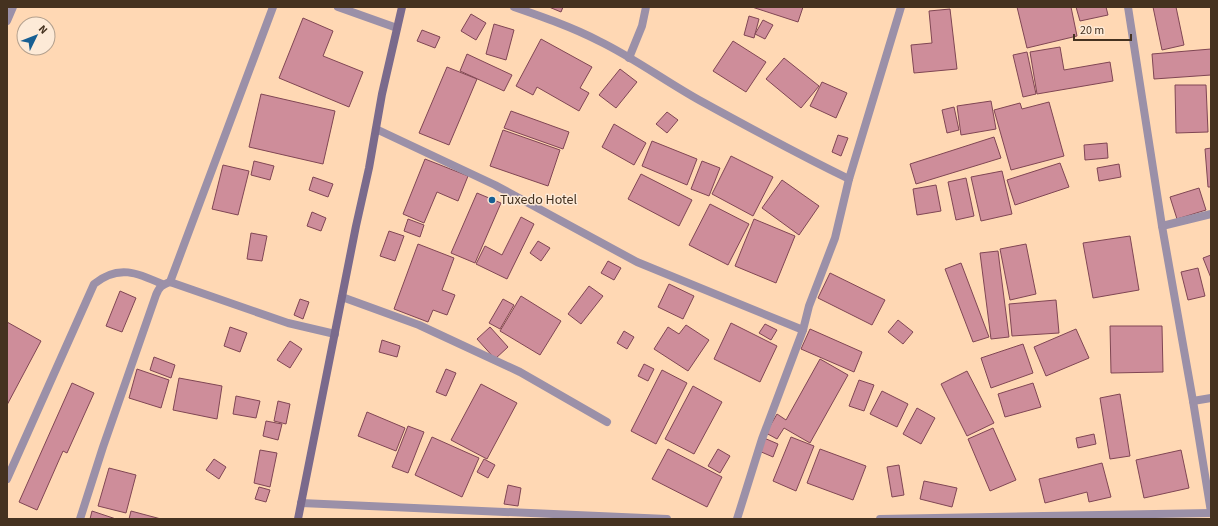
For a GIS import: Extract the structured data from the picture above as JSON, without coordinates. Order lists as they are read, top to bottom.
{
  "places": ["Tuxedo Hotel"],
  "scale_bar": "20 m",
  "north": "top right"
}
